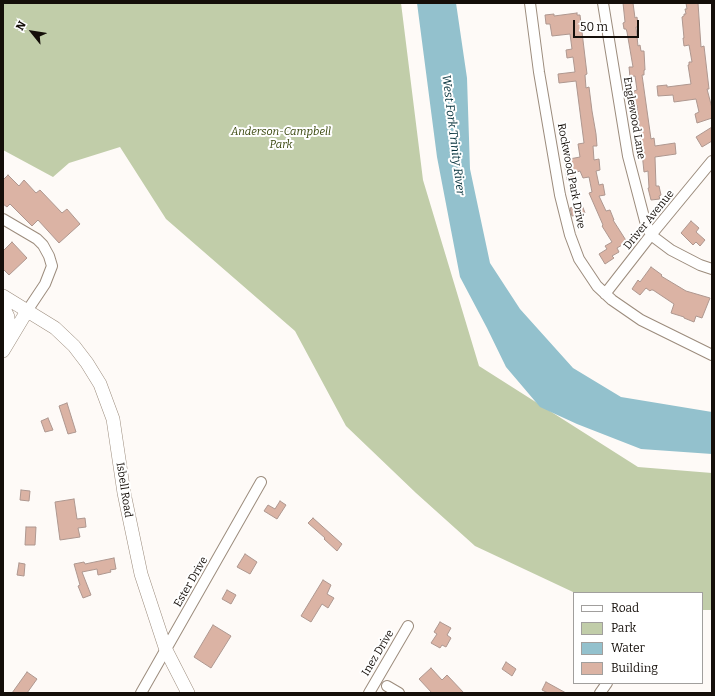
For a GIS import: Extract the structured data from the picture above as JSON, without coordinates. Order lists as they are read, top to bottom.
{
  "streets": {
    "street": [
      "Englewood Lane",
      "Rockwood Park Drive",
      "Driver Avenue",
      "Isbell Road",
      "Ester Drive",
      "Inez Drive"
    ]
  },
  "crossings": [
    ["Englewood Lane", "Driver Avenue"],
    ["Rockwood Park Drive", "Driver Avenue"],
    ["Isbell Road", "Ester Drive"]
  ],
  "water": ["West Fork Trinity River"],
  "parks": ["Anderson-Campbell Park"],
  "legend": [
    "Road",
    "Park",
    "Water",
    "Building"
  ],
  "scale_bar": "50 m",
  "north": "top left"
}
